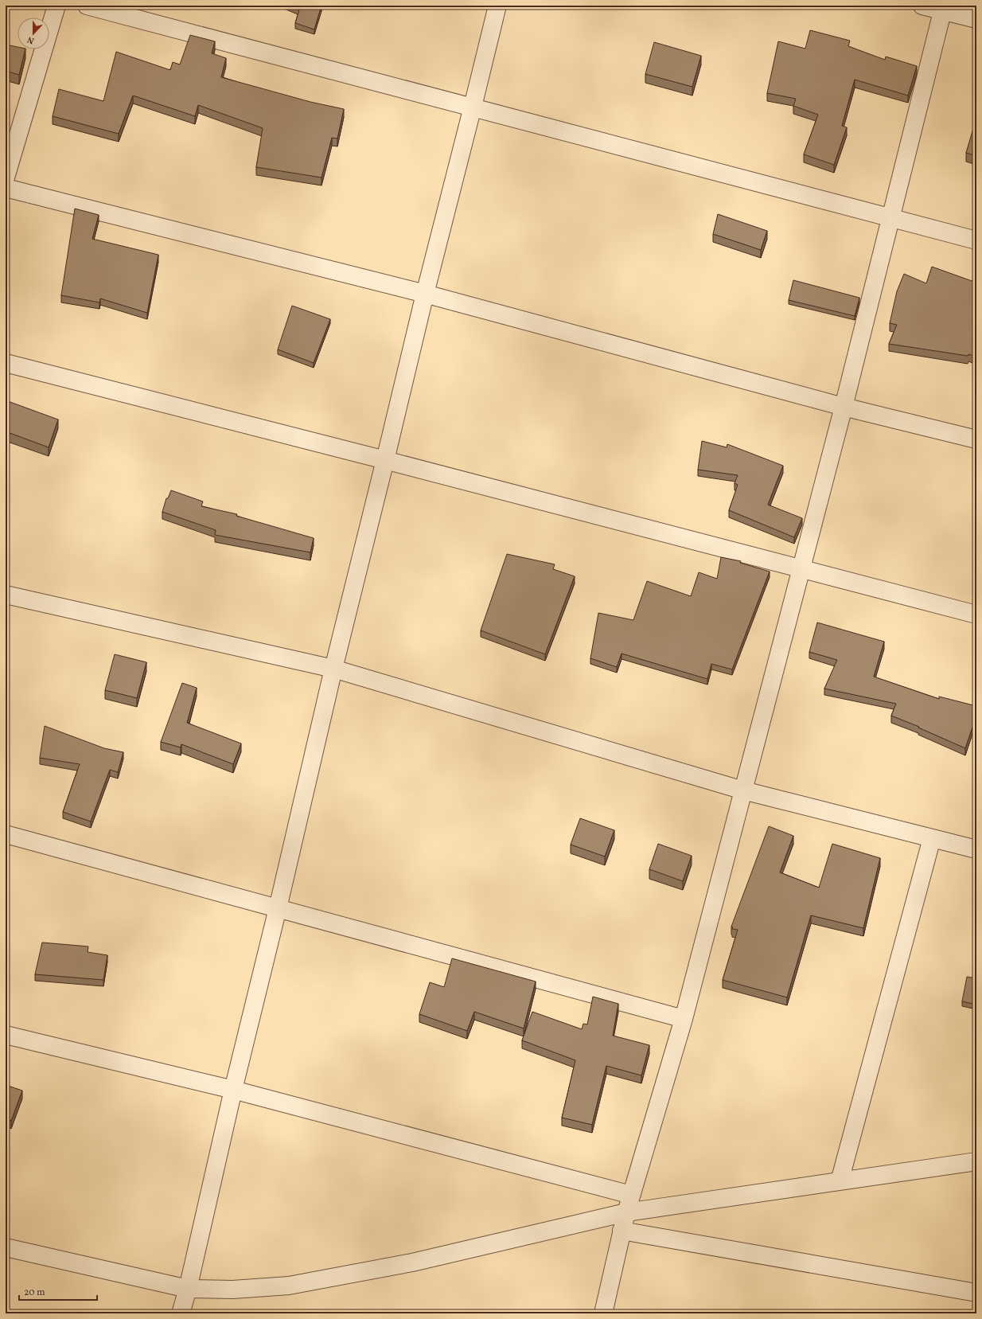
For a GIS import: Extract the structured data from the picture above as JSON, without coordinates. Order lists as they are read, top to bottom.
{
  "scale_bar": "20 m",
  "north": "bottom"
}
